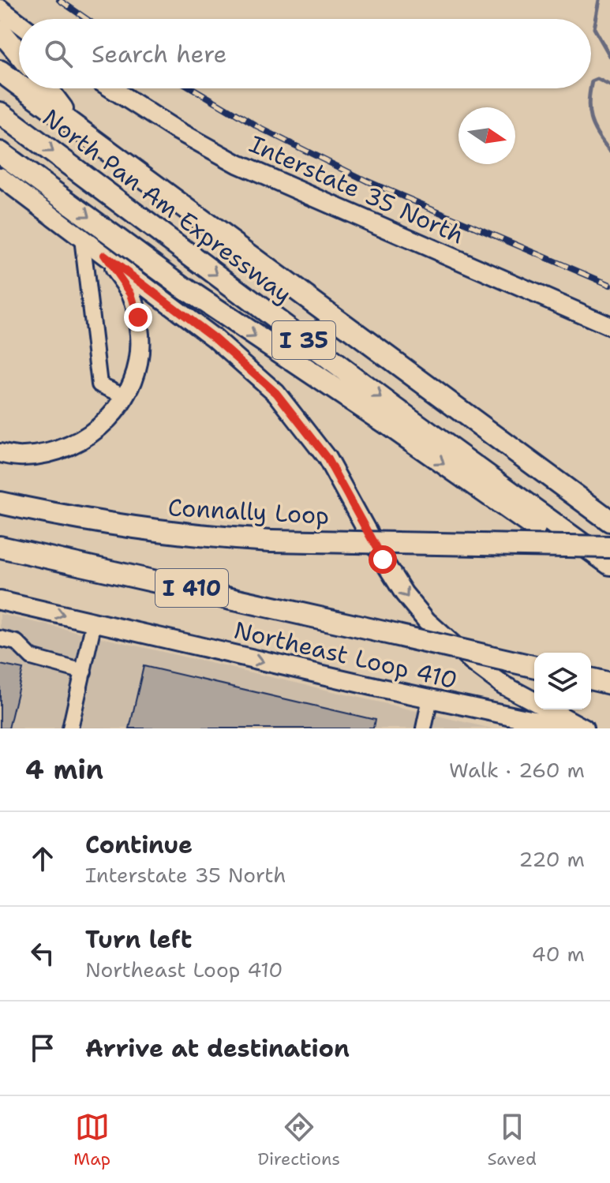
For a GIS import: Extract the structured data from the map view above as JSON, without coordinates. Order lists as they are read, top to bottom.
{
  "streets": {
    "highway": [
      "North Pan Am Expressway",
      "I 35",
      "Connally Loop",
      "I 410"
    ],
    "main road": ["Interstate 35 North", "Northeast Loop 410"]
  },
  "one_way": ["Northeast Loop 410"],
  "north": "right",
  "page": {
    "search": "Search here",
    "heading": ["4 min", "Walk · 260 m"],
    "list": [
      ["Continue", "Interstate 35 North", "220 m"],
      ["Turn left", "Northeast Loop 410", "40 m"],
      "Arrive at destination"
    ],
    "nav": ["Map", "Directions", "Saved"]
  }
}
